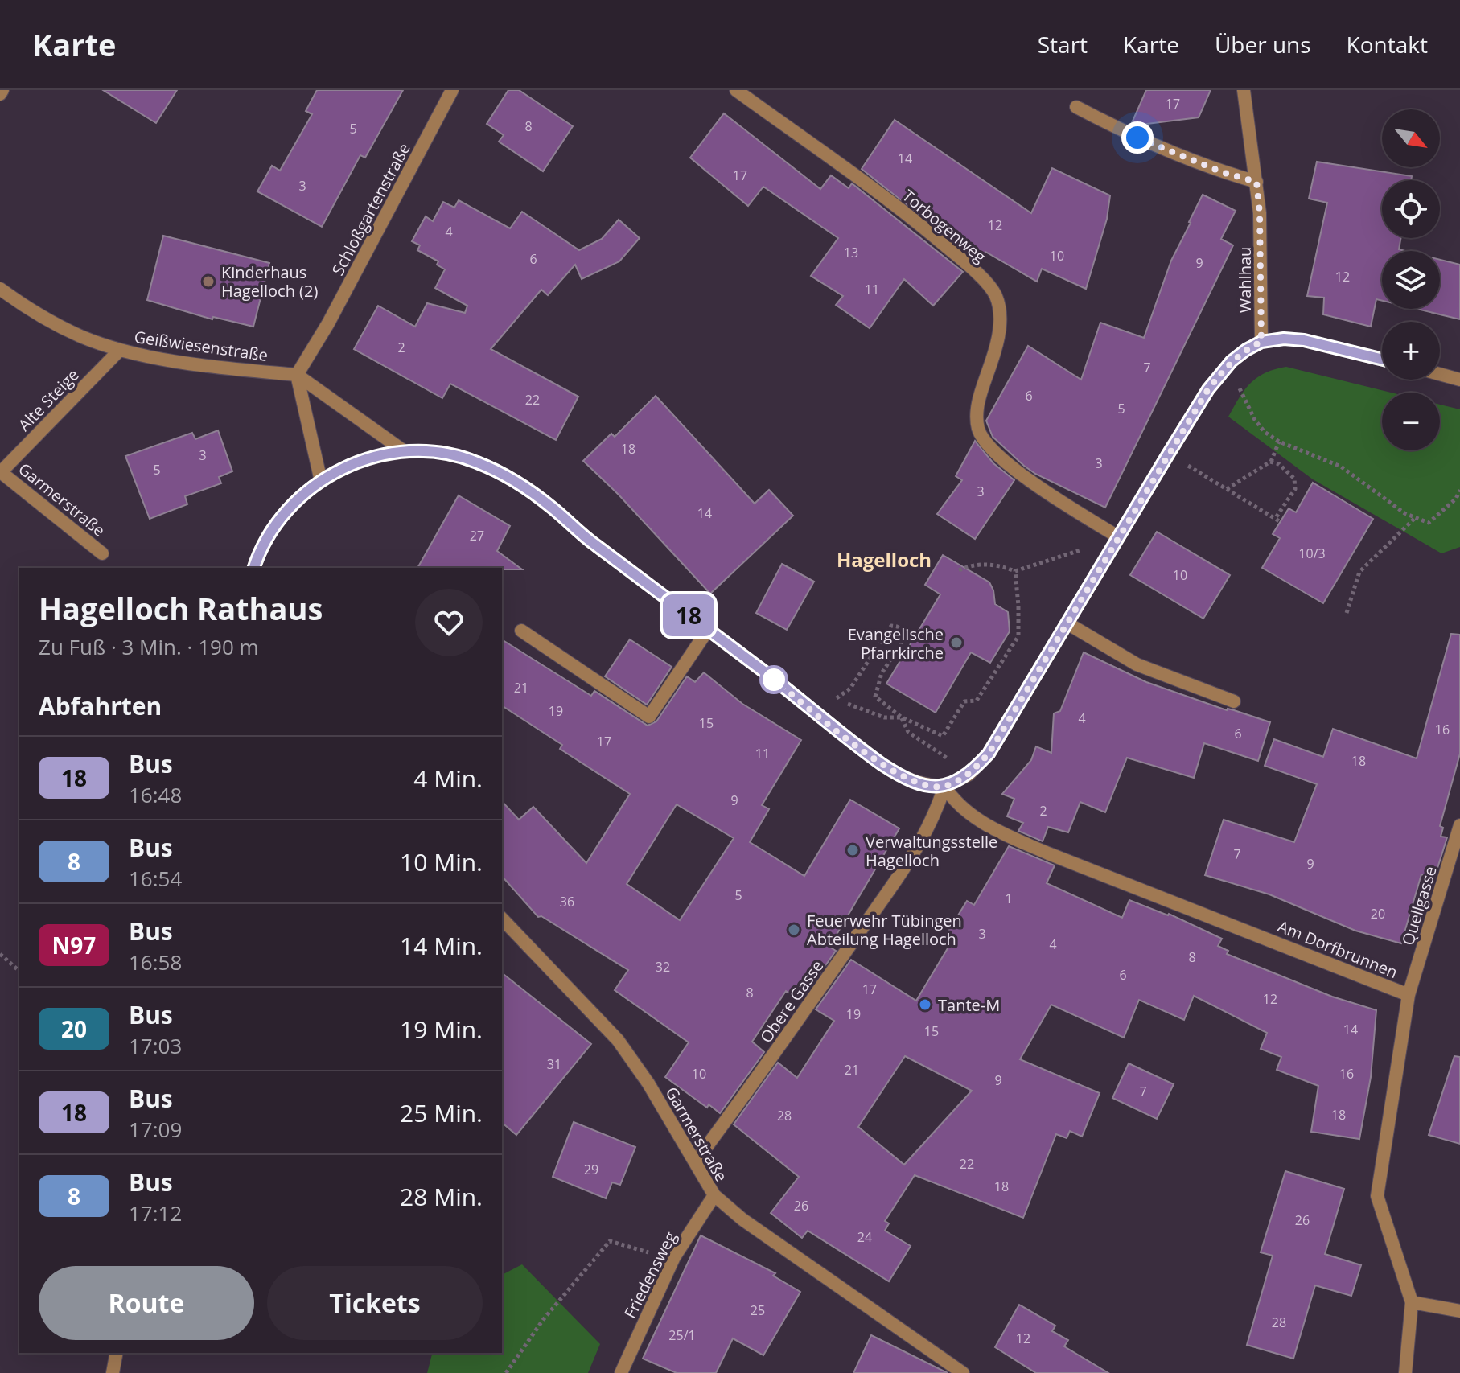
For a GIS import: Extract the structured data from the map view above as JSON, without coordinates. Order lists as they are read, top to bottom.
{
  "streets": {
    "street": [
      "Schloßgartenstraße",
      "Torbogenweg",
      "Wahlhau",
      "Geißwiesenstraße",
      "Alte Steige",
      "Garmerstraße",
      "Quellgasse",
      "Am Dorfbrunnen",
      "Obere Gasse",
      "Friedensweg"
    ]
  },
  "crossings": [
    ["Schloßgartenstraße", "Geißwiesenstraße"],
    ["Geißwiesenstraße", "Alte Steige"],
    ["Alte Steige", "Garmerstraße"],
    ["Garmerstraße", "Obere Gasse"],
    ["Garmerstraße", "Friedensweg"],
    ["Quellgasse", "Am Dorfbrunnen"],
    ["Am Dorfbrunnen", "Obere Gasse"]
  ],
  "districts": ["Hagelloch"],
  "places": [
    "Kinderhaus Hagelloch (2)",
    "Evangelische Pfarrkirche",
    "Verwaltungsstelle Hagelloch",
    "Feuerwehr Tübingen Abteilung Hagelloch",
    "Tante-M"
  ],
  "lines": ["bus line 18"],
  "house_numbers": [
    "17",
    "8",
    "5",
    "14",
    "17",
    "3",
    "12",
    "4",
    "13",
    "10",
    "6",
    "9",
    "12",
    "11",
    "2",
    "7",
    "6",
    "22",
    "5",
    "18",
    "3",
    "3",
    "5",
    "3",
    "14",
    "27",
    "10/3",
    "10",
    "21",
    "19",
    "4",
    "15",
    "16",
    "6",
    "17",
    "11",
    "18",
    "9",
    "2",
    "7",
    "9",
    "5",
    "1",
    "36",
    "20",
    "3",
    "4",
    "8",
    "32",
    "6",
    "17",
    "8",
    "12",
    "19",
    "14",
    "15",
    "31",
    "21",
    "10",
    "16",
    "9",
    "7",
    "18",
    "28",
    "22",
    "29",
    "18",
    "26",
    "26",
    "24",
    "25",
    "28",
    "25/1",
    "12"
  ],
  "north": "bottom right",
  "page": {
    "header": "Karte",
    "nav": [
      "Start",
      "Karte",
      "Über uns",
      "Kontakt"
    ],
    "on_map": "18",
    "map_buttons": ["+", "−"],
    "heading": [
      ["Hagelloch Rathaus", "Zu Fuß · 3 Min. · 190 m"],
      "Abfahrten"
    ],
    "list": [
      {
        "mark": "18",
        "name": "Bus",
        "note": "16:48",
        "value": "4 Min."
      },
      {
        "mark": "8",
        "name": "Bus",
        "note": "16:54",
        "value": "10 Min."
      },
      {
        "mark": "N97",
        "name": "Bus",
        "note": "16:58",
        "value": "14 Min."
      },
      {
        "mark": "20",
        "name": "Bus",
        "note": "17:03",
        "value": "19 Min."
      },
      {
        "mark": "18",
        "name": "Bus",
        "note": "17:09",
        "value": "25 Min."
      },
      {
        "mark": "8",
        "name": "Bus",
        "note": "17:12",
        "value": "28 Min."
      }
    ],
    "buttons": ["Route", "Tickets"]
  }
}
